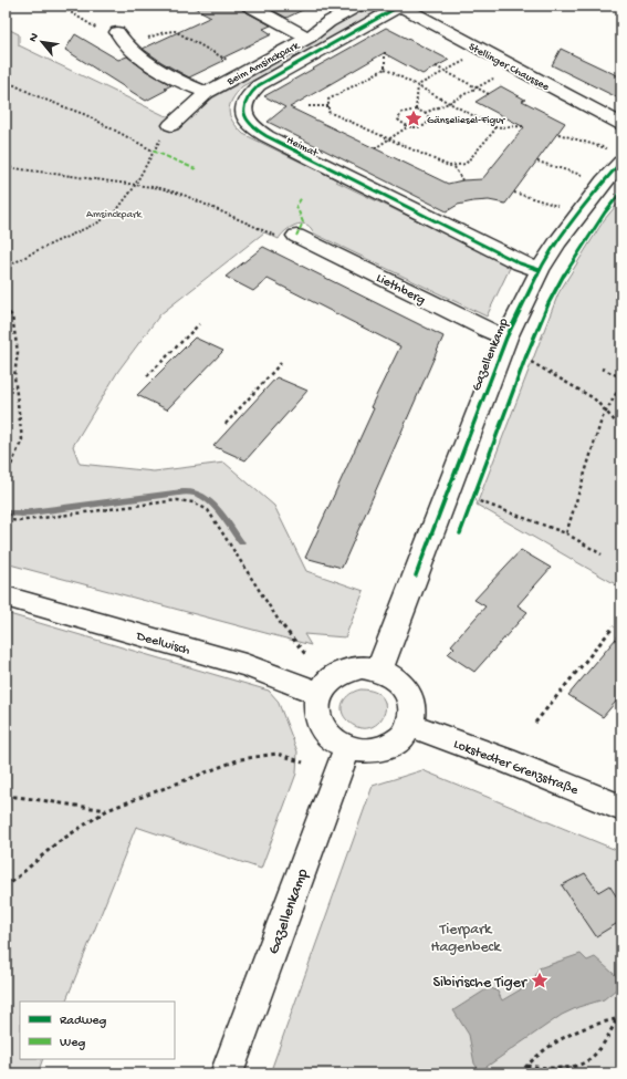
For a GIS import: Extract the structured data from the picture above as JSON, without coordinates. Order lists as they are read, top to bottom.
{
  "streets": {
    "street": [
      "Beim Amsinckpark",
      "Stellinger Chaussee",
      "Heimat",
      "Liethberg",
      "Gazellenkamp",
      "Deelwisch",
      "Lokstedter Grenzstraße"
    ]
  },
  "crossings": [
    ["Stellinger Chaussee", "Heimat"],
    ["Heimat", "Gazellenkamp"],
    ["Liethberg", "Gazellenkamp"],
    ["Gazellenkamp", "Deelwisch"],
    ["Gazellenkamp", "Lokstedter Grenzstraße"],
    ["Deelwisch", "Lokstedter Grenzstraße"]
  ],
  "parks": ["Amsinckpark", "Tierpark Hagenbeck"],
  "places": {
    "place": ["Gänseliesel-Figur", "Sibirische Tiger"]
  },
  "legend": ["Radweg", "Weg"],
  "north": "top left"
}
